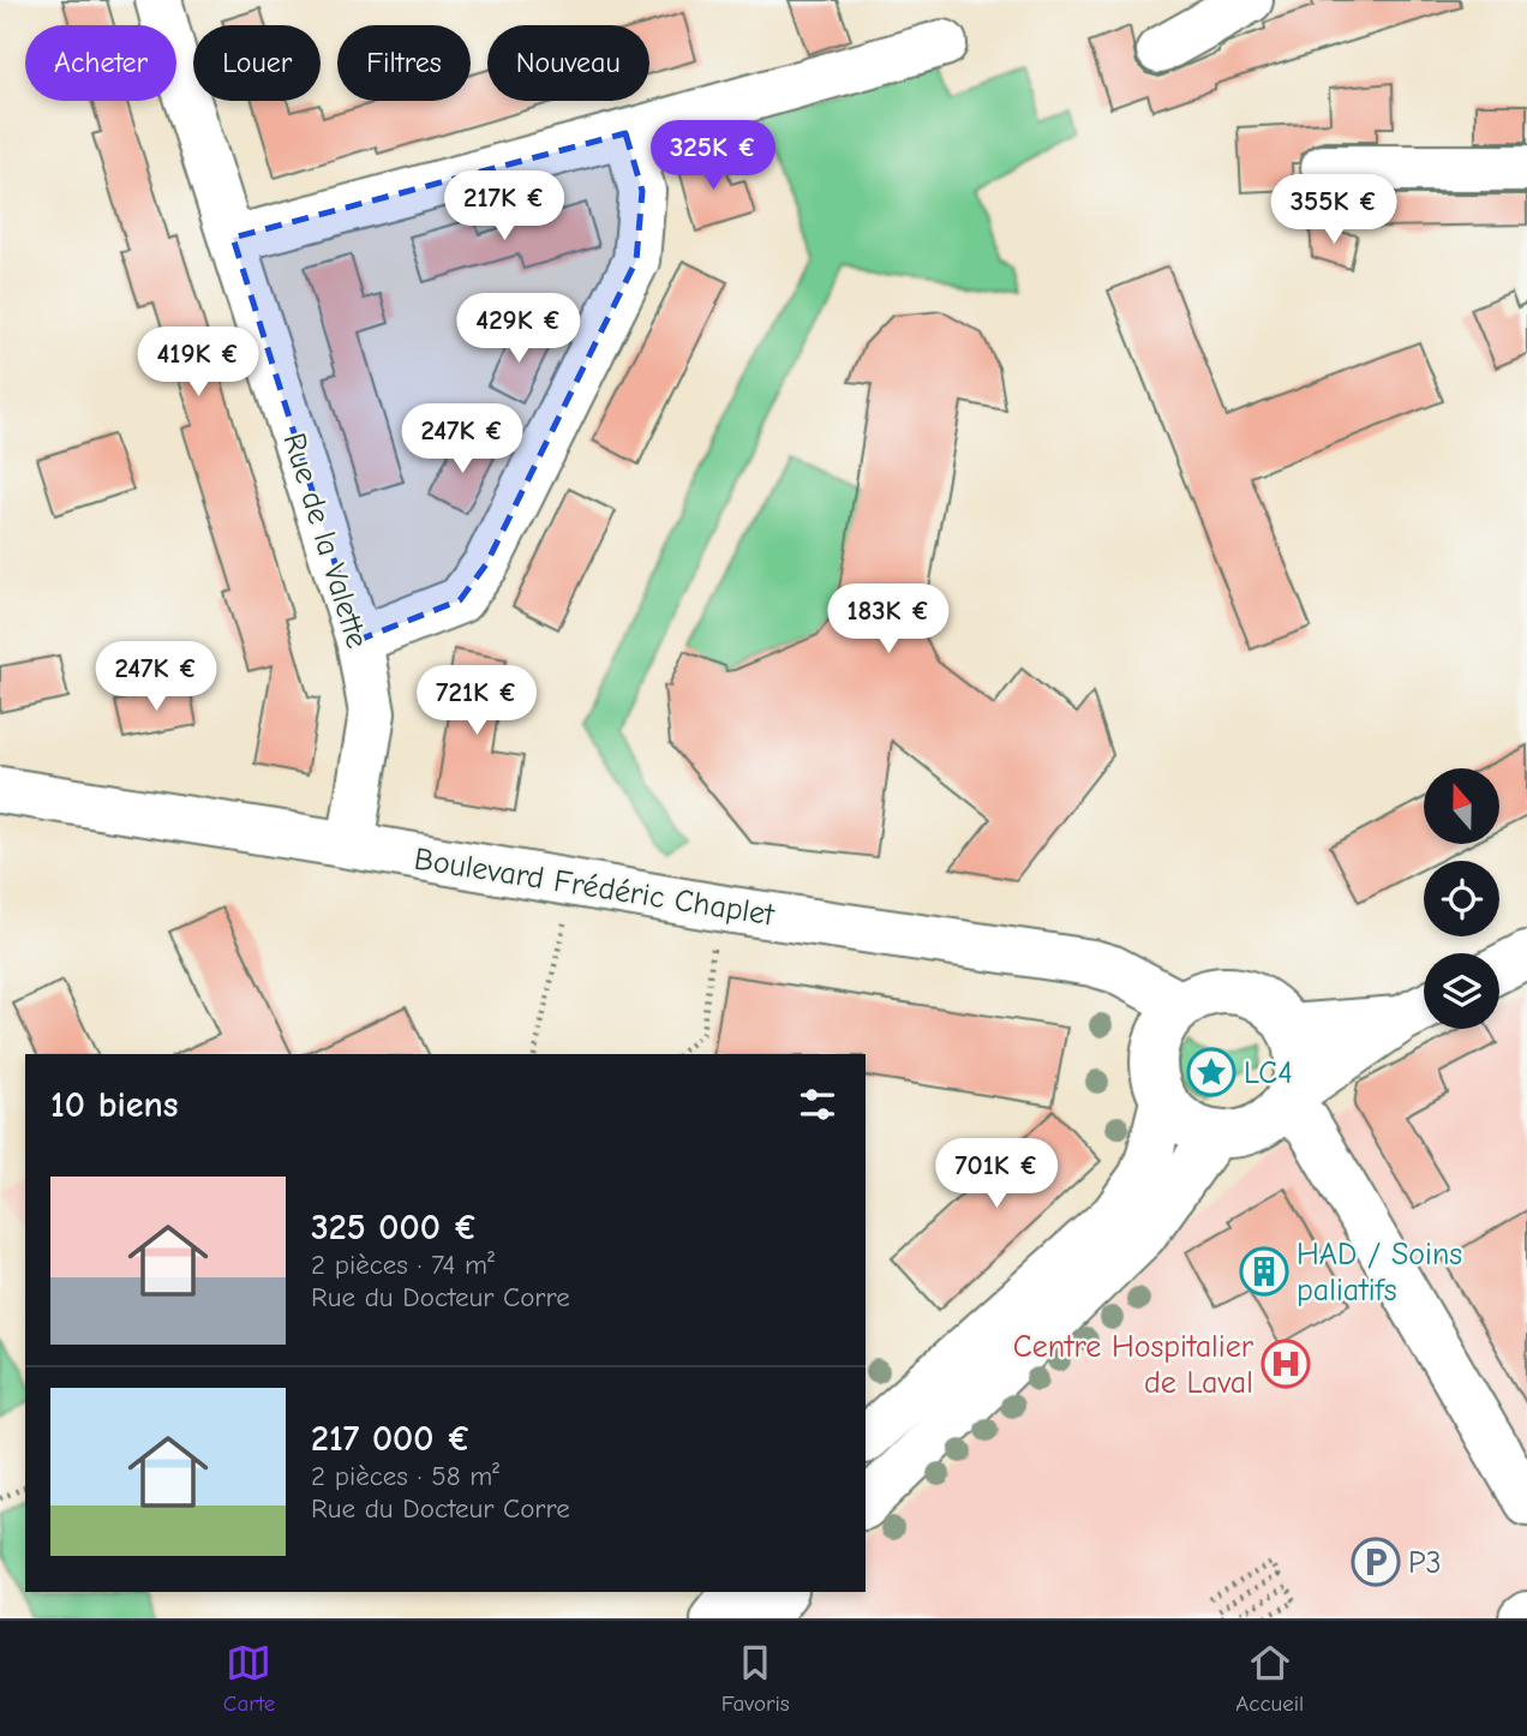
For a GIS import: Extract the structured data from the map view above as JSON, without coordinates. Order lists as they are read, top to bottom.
{
  "streets": {
    "street": ["Rue de la Valette", "Boulevard Frédéric Chaplet"]
  },
  "crossings": [
    ["Rue de la Valette", "Boulevard Frédéric Chaplet"]
  ],
  "places": {
    "place": ["LC4"],
    "building": ["HAD / Soins paliatifs"],
    "hospital": ["Centre Hospitalier de Laval"],
    "parking": ["P3"]
  },
  "north": "top",
  "page": {
    "chip": [
      "Acheter",
      "Louer",
      "Filtres",
      "Nouveau"
    ],
    "price": [
      "325K €",
      "217K €",
      "355K €",
      "429K €",
      "419K €",
      "247K €",
      "183K €",
      "247K €",
      "721K €",
      "701K €"
    ],
    "heading": "10 biens",
    "list": [
      {
        "name": "325 000 €",
        "note": "2 pièces · 74 m² · Rue du Docteur Corre"
      },
      {
        "name": "217 000 €",
        "note": "2 pièces · 58 m² · Rue du Docteur Corre"
      }
    ],
    "tabs": ["Carte", "Favoris", "Accueil"]
  }
}
